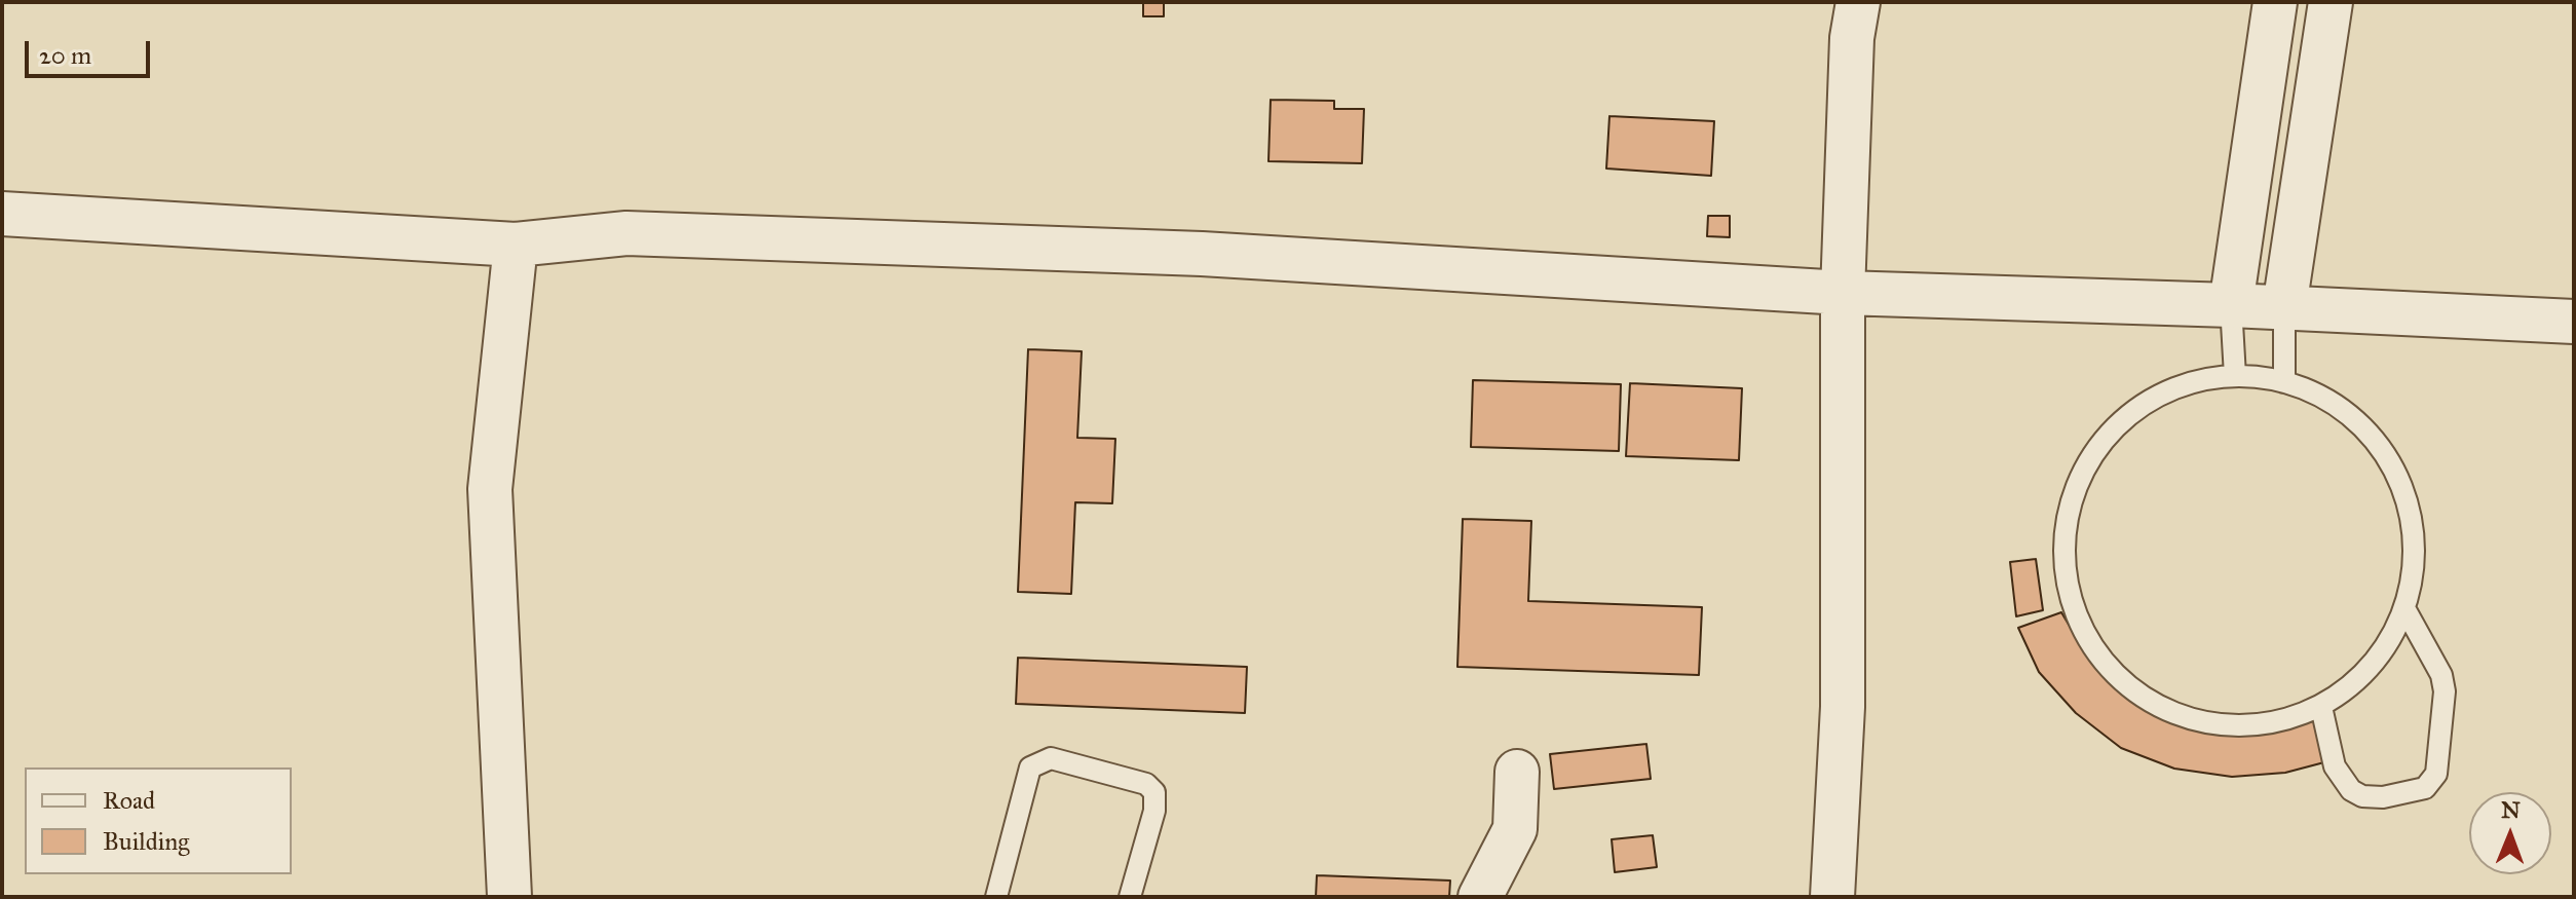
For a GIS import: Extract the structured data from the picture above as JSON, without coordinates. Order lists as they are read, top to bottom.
{
  "legend": ["Road", "Building"],
  "scale_bar": "20 m",
  "north": "top"
}
